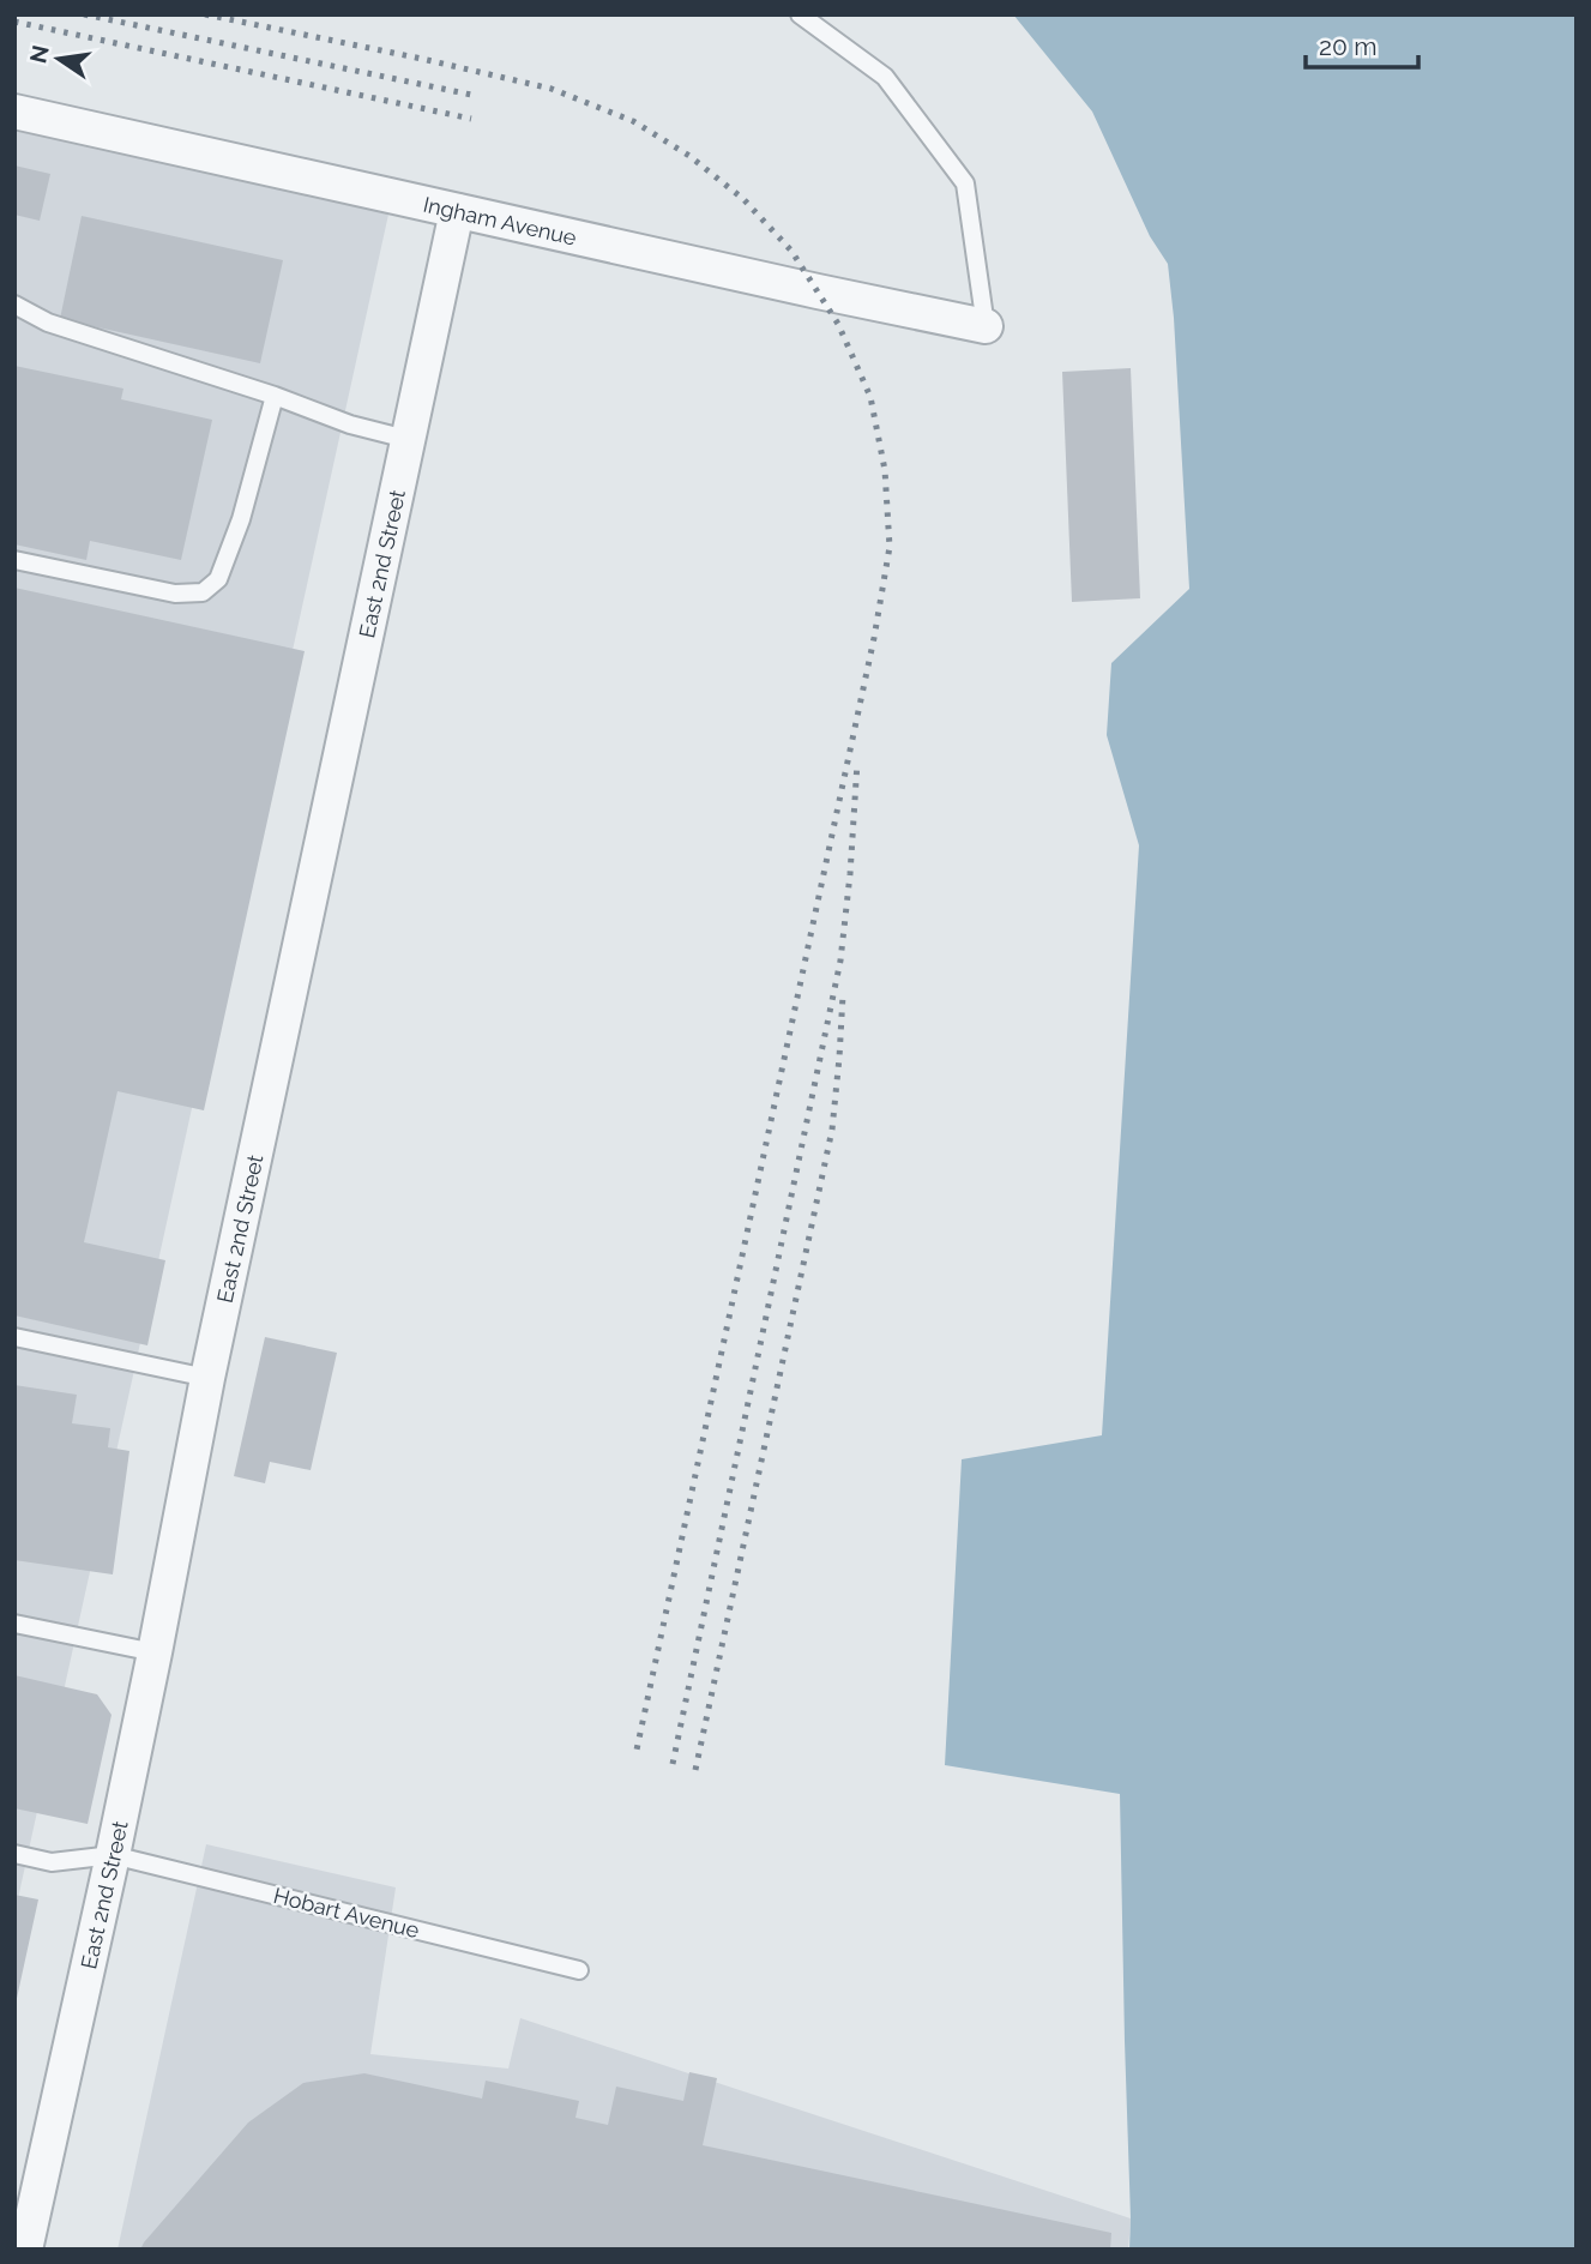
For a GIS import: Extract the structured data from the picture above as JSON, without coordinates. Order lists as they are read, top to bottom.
{
  "streets": {
    "street": ["Ingham Avenue", "East 2nd Street"],
    "lane": ["Hobart Avenue"]
  },
  "crossings": [
    ["Ingham Avenue", "East 2nd Street"],
    ["East 2nd Street", "Hobart Avenue"]
  ],
  "scale_bar": "20 m",
  "north": "left"
}
